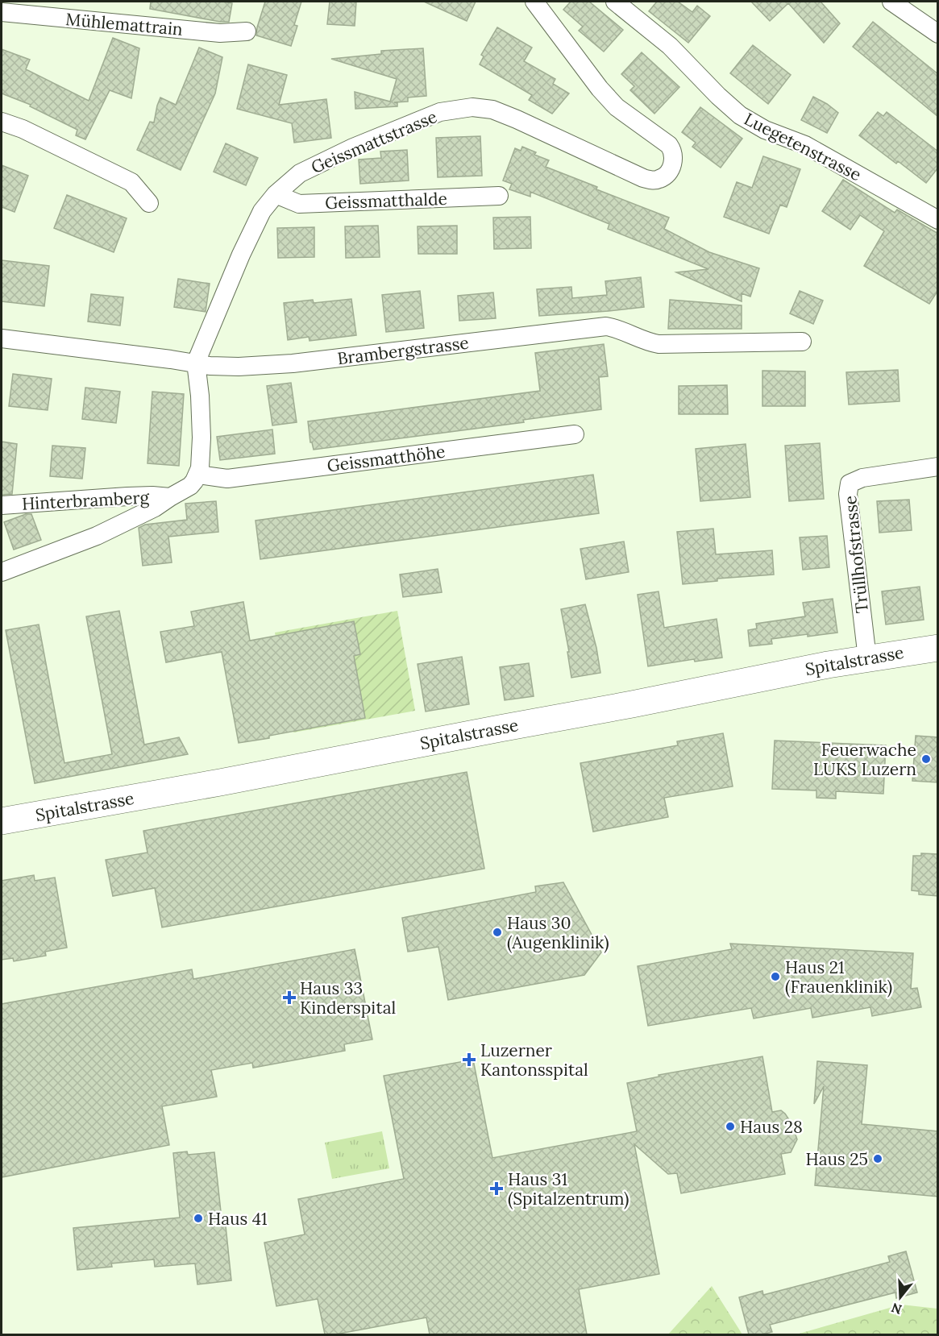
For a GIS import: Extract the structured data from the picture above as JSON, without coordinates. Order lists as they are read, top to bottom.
{
  "streets": {
    "main road": ["Spitalstrasse"],
    "street": [
      "Mühlemattrain",
      "Geissmattstrasse",
      "Luegetenstrasse",
      "Geissmatthalde",
      "Brambergstrasse",
      "Geissmatthöhe",
      "Hinterbramberg",
      "Trüllhofstrasse"
    ]
  },
  "crossings": [
    ["Geissmattstrasse", "Geissmatthalde"],
    ["Geissmattstrasse", "Brambergstrasse"],
    ["Geissmattstrasse", "Geissmatthöhe"],
    ["Trüllhofstrasse", "Spitalstrasse"]
  ],
  "places": {
    "other": [
      "Feuerwache LUKS Luzern",
      "Haus 30 (Augenklinik)",
      "Haus 21 (Frauenklinik)",
      "Haus 28",
      "Haus 25",
      "Haus 41"
    ],
    "health": ["Haus 33 Kinderspital", "Luzerner Kantonsspital", "Haus 31 (Spitalzentrum)"]
  },
  "north": "bottom"
}
